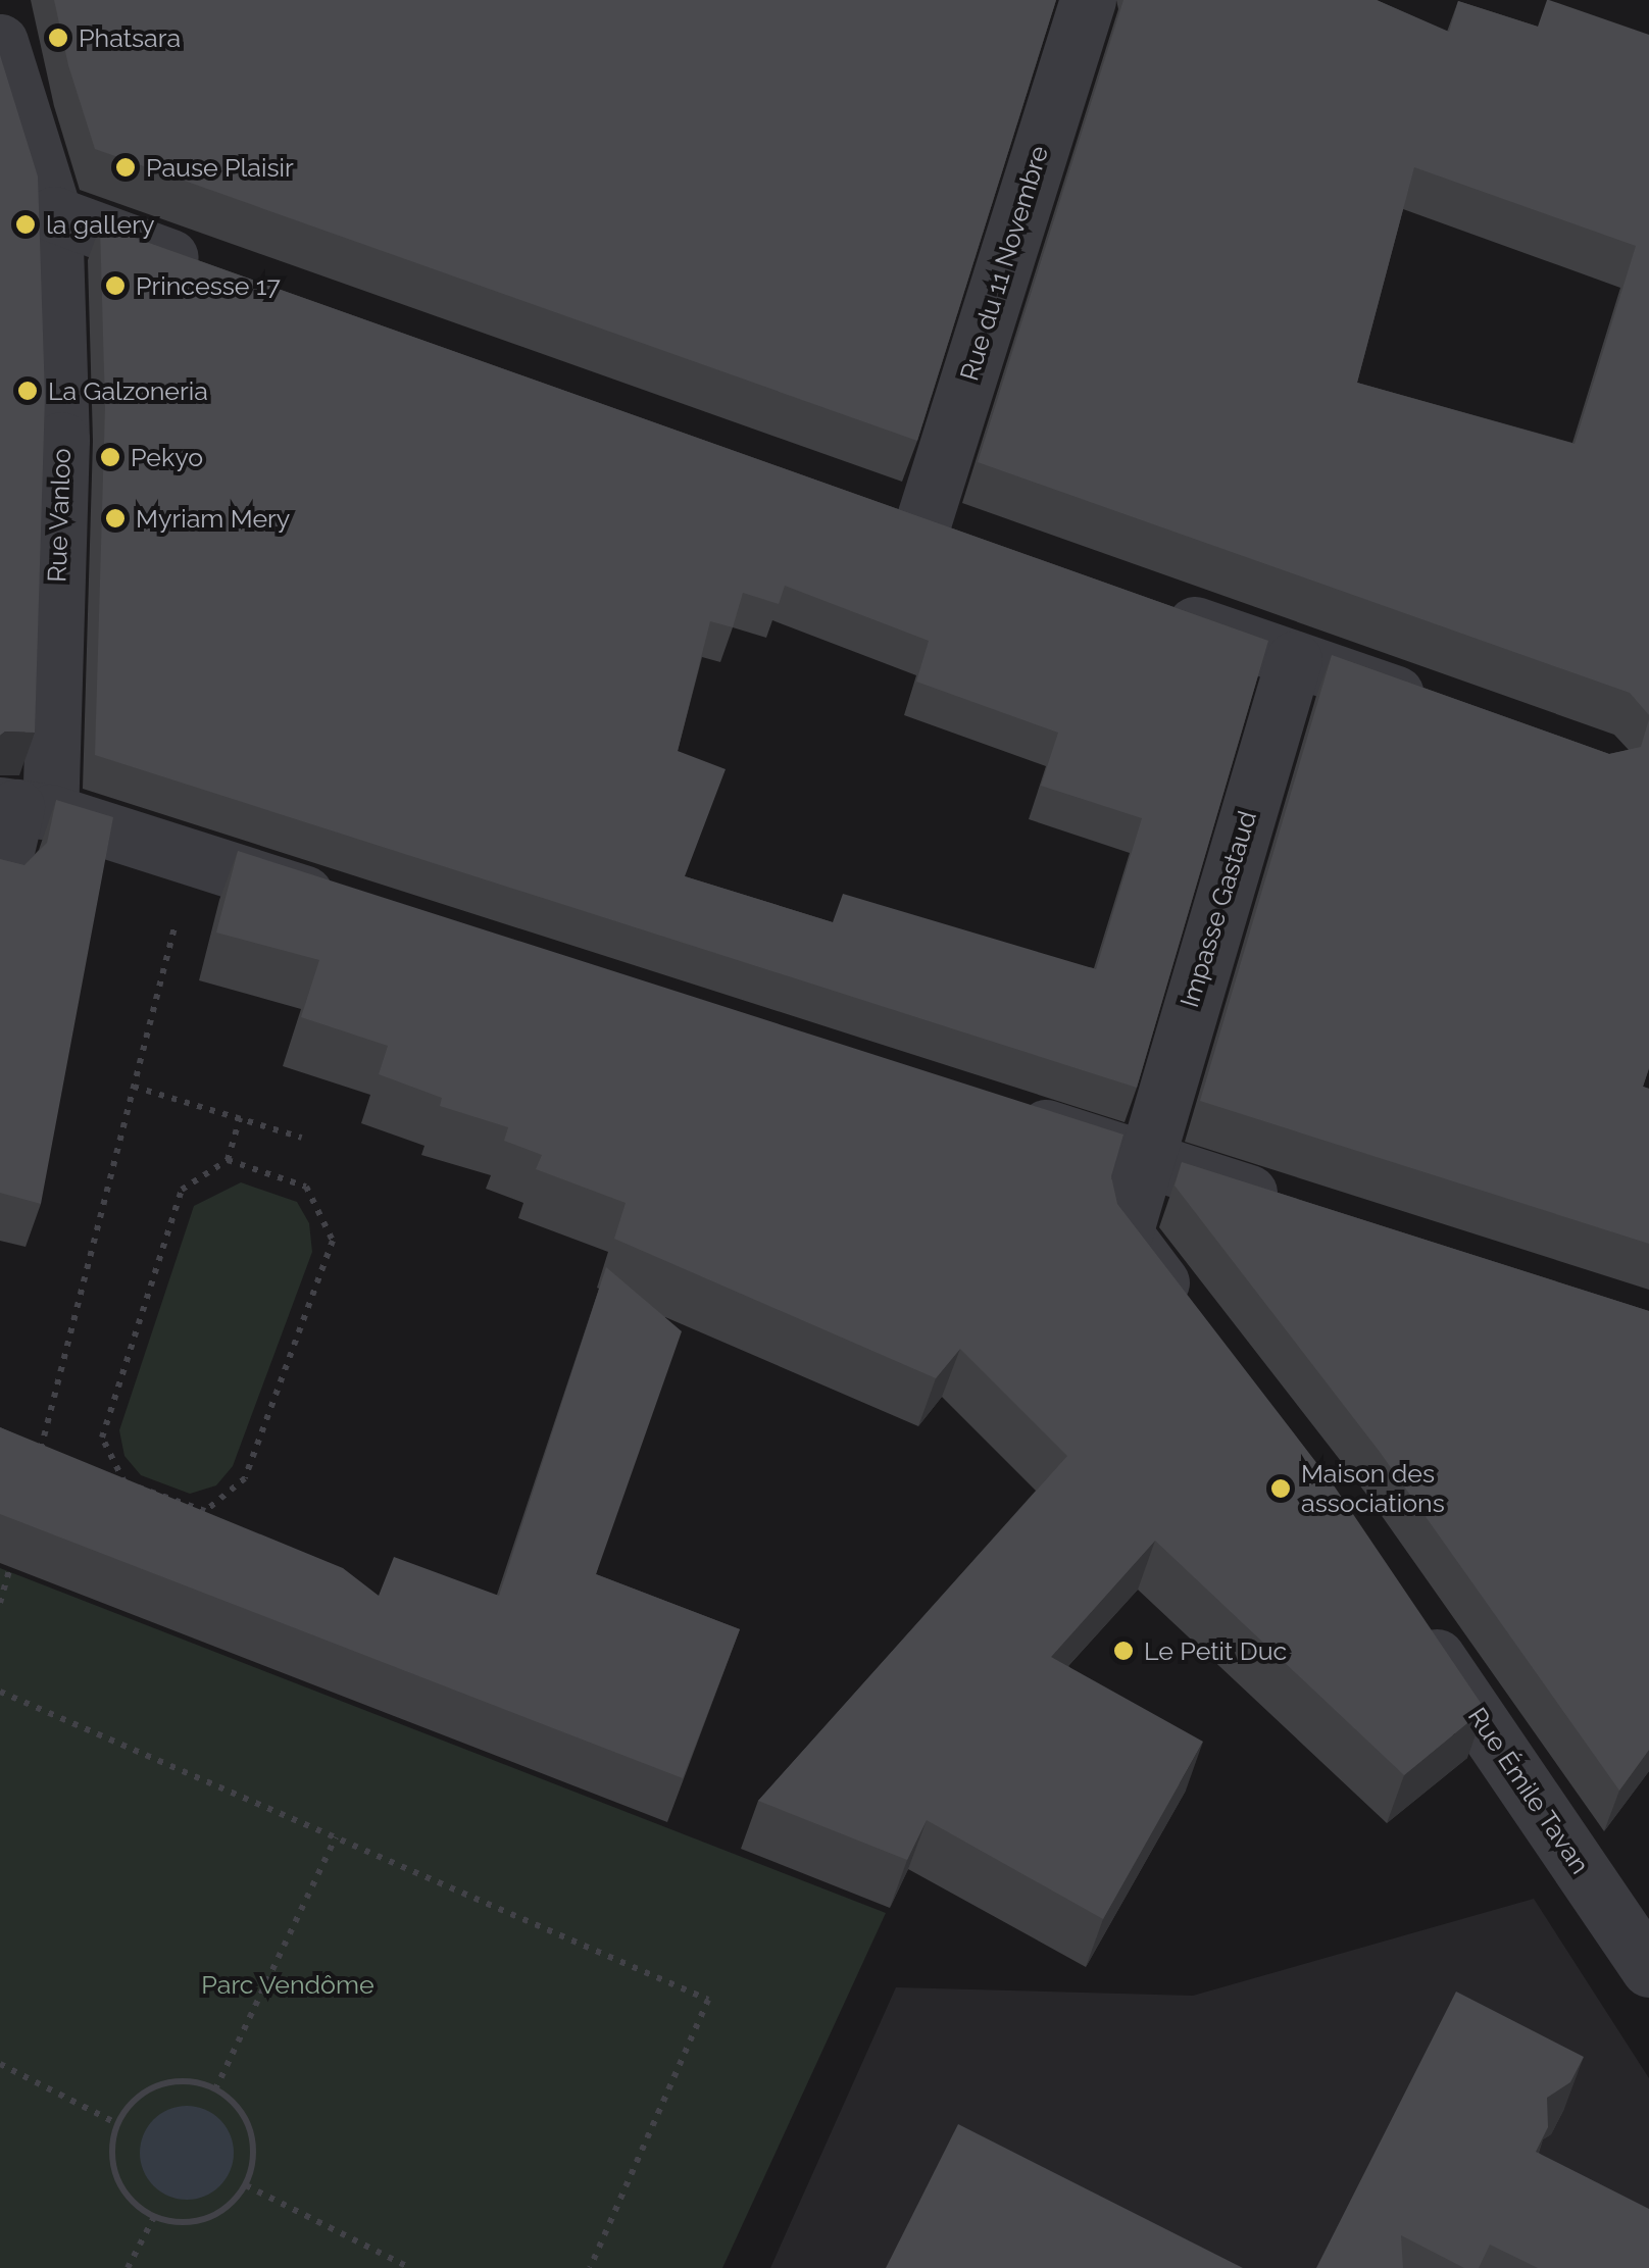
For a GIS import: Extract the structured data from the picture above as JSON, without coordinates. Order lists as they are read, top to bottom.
{
  "streets": {
    "street": [
      "Rue du 11 Novembre",
      "Rue Vanloo",
      "Impasse Gastaud",
      "Rue Émile Tavan"
    ]
  },
  "parks": ["Parc Vendôme"],
  "places": [
    "Phatsara",
    "Pause Plaisir",
    "la gallery",
    "Princesse 17",
    "La Galzoneria",
    "Pekyo",
    "Myriam Mery",
    "Maison des associations",
    "Le Petit Duc"
  ]
}
